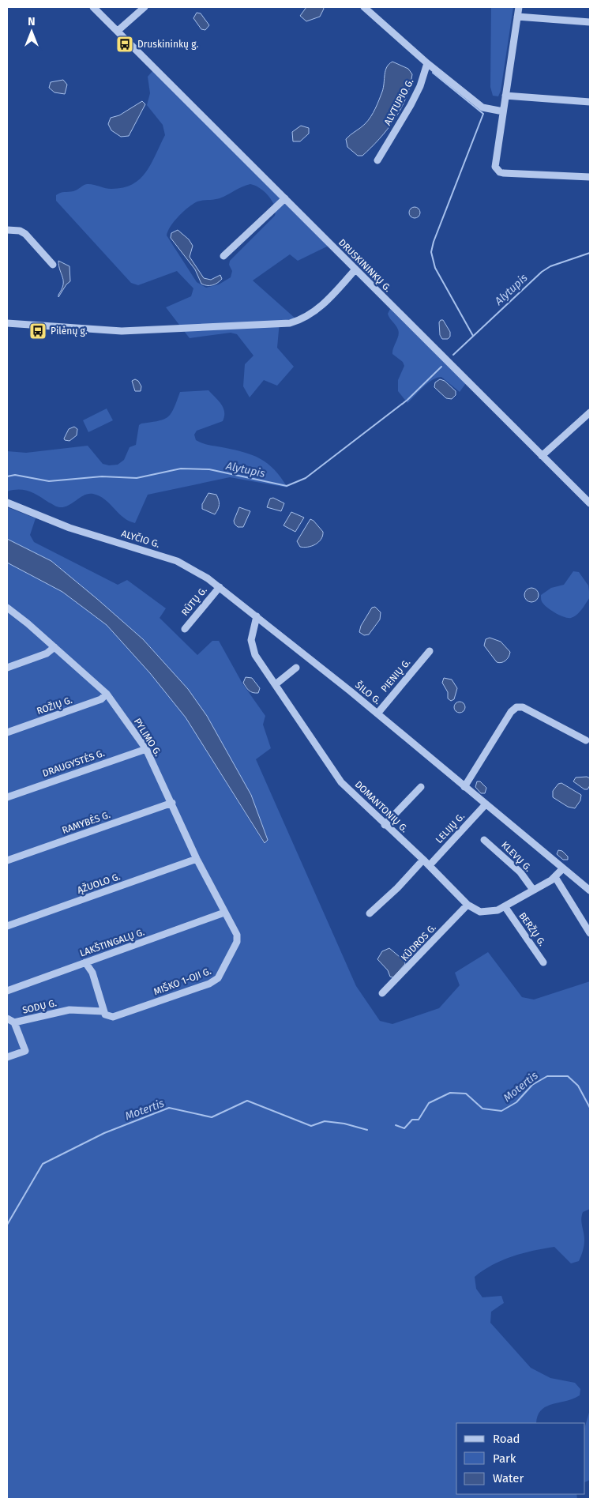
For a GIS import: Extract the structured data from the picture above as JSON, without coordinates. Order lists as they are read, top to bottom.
{
  "streets": {
    "street": [
      "ALYTUPIO G.",
      "DRUSKININKŲ G.",
      "ALYČIO G.",
      "RŪTŲ G.",
      "PIENIŲ G.",
      "ŠILO G.",
      "ROŽIŲ G.",
      "PYLIMO G.",
      "DRAUGYSTĖS G.",
      "DOMANTONIŲ G.",
      "RAMYBĖS G.",
      "LELIJŲ G.",
      "KLEVŲ G.",
      "ĄŽUOLO G.",
      "BERŽŲ G.",
      "LAKŠTINGALŲ G.",
      "KŪDROS G.",
      "MIŠKO 1-OJI G.",
      "SODŲ G."
    ]
  },
  "crossings": [
    ["ALYČIO G.", "RŪTŲ G."],
    ["ALYČIO G.", "ŠILO G."],
    ["ALYČIO G.", "DOMANTONIŲ G."],
    ["PIENIŲ G.", "ŠILO G."],
    ["ŠILO G.", "DOMANTONIŲ G."],
    ["ŠILO G.", "LELIJŲ G."],
    ["ROŽIŲ G.", "PYLIMO G."],
    ["PYLIMO G.", "DRAUGYSTĖS G."],
    ["PYLIMO G.", "RAMYBĖS G."],
    ["PYLIMO G.", "ĄŽUOLO G."],
    ["PYLIMO G.", "LAKŠTINGALŲ G."],
    ["PYLIMO G.", "MIŠKO 1-OJI G."],
    ["DOMANTONIŲ G.", "LELIJŲ G."],
    ["DOMANTONIŲ G.", "KLEVŲ G."],
    ["DOMANTONIŲ G.", "BERŽŲ G."],
    ["DOMANTONIŲ G.", "KŪDROS G."],
    ["LAKŠTINGALŲ G.", "MIŠKO 1-OJI G."],
    ["MIŠKO 1-OJI G.", "SODŲ G."]
  ],
  "water": ["Alytupis", "Motertis"],
  "places": {
    "bus stop": ["Druskininkų g.", "Pilėnų g."]
  },
  "legend": ["Road", "Park", "Water"],
  "north": "top"
}
